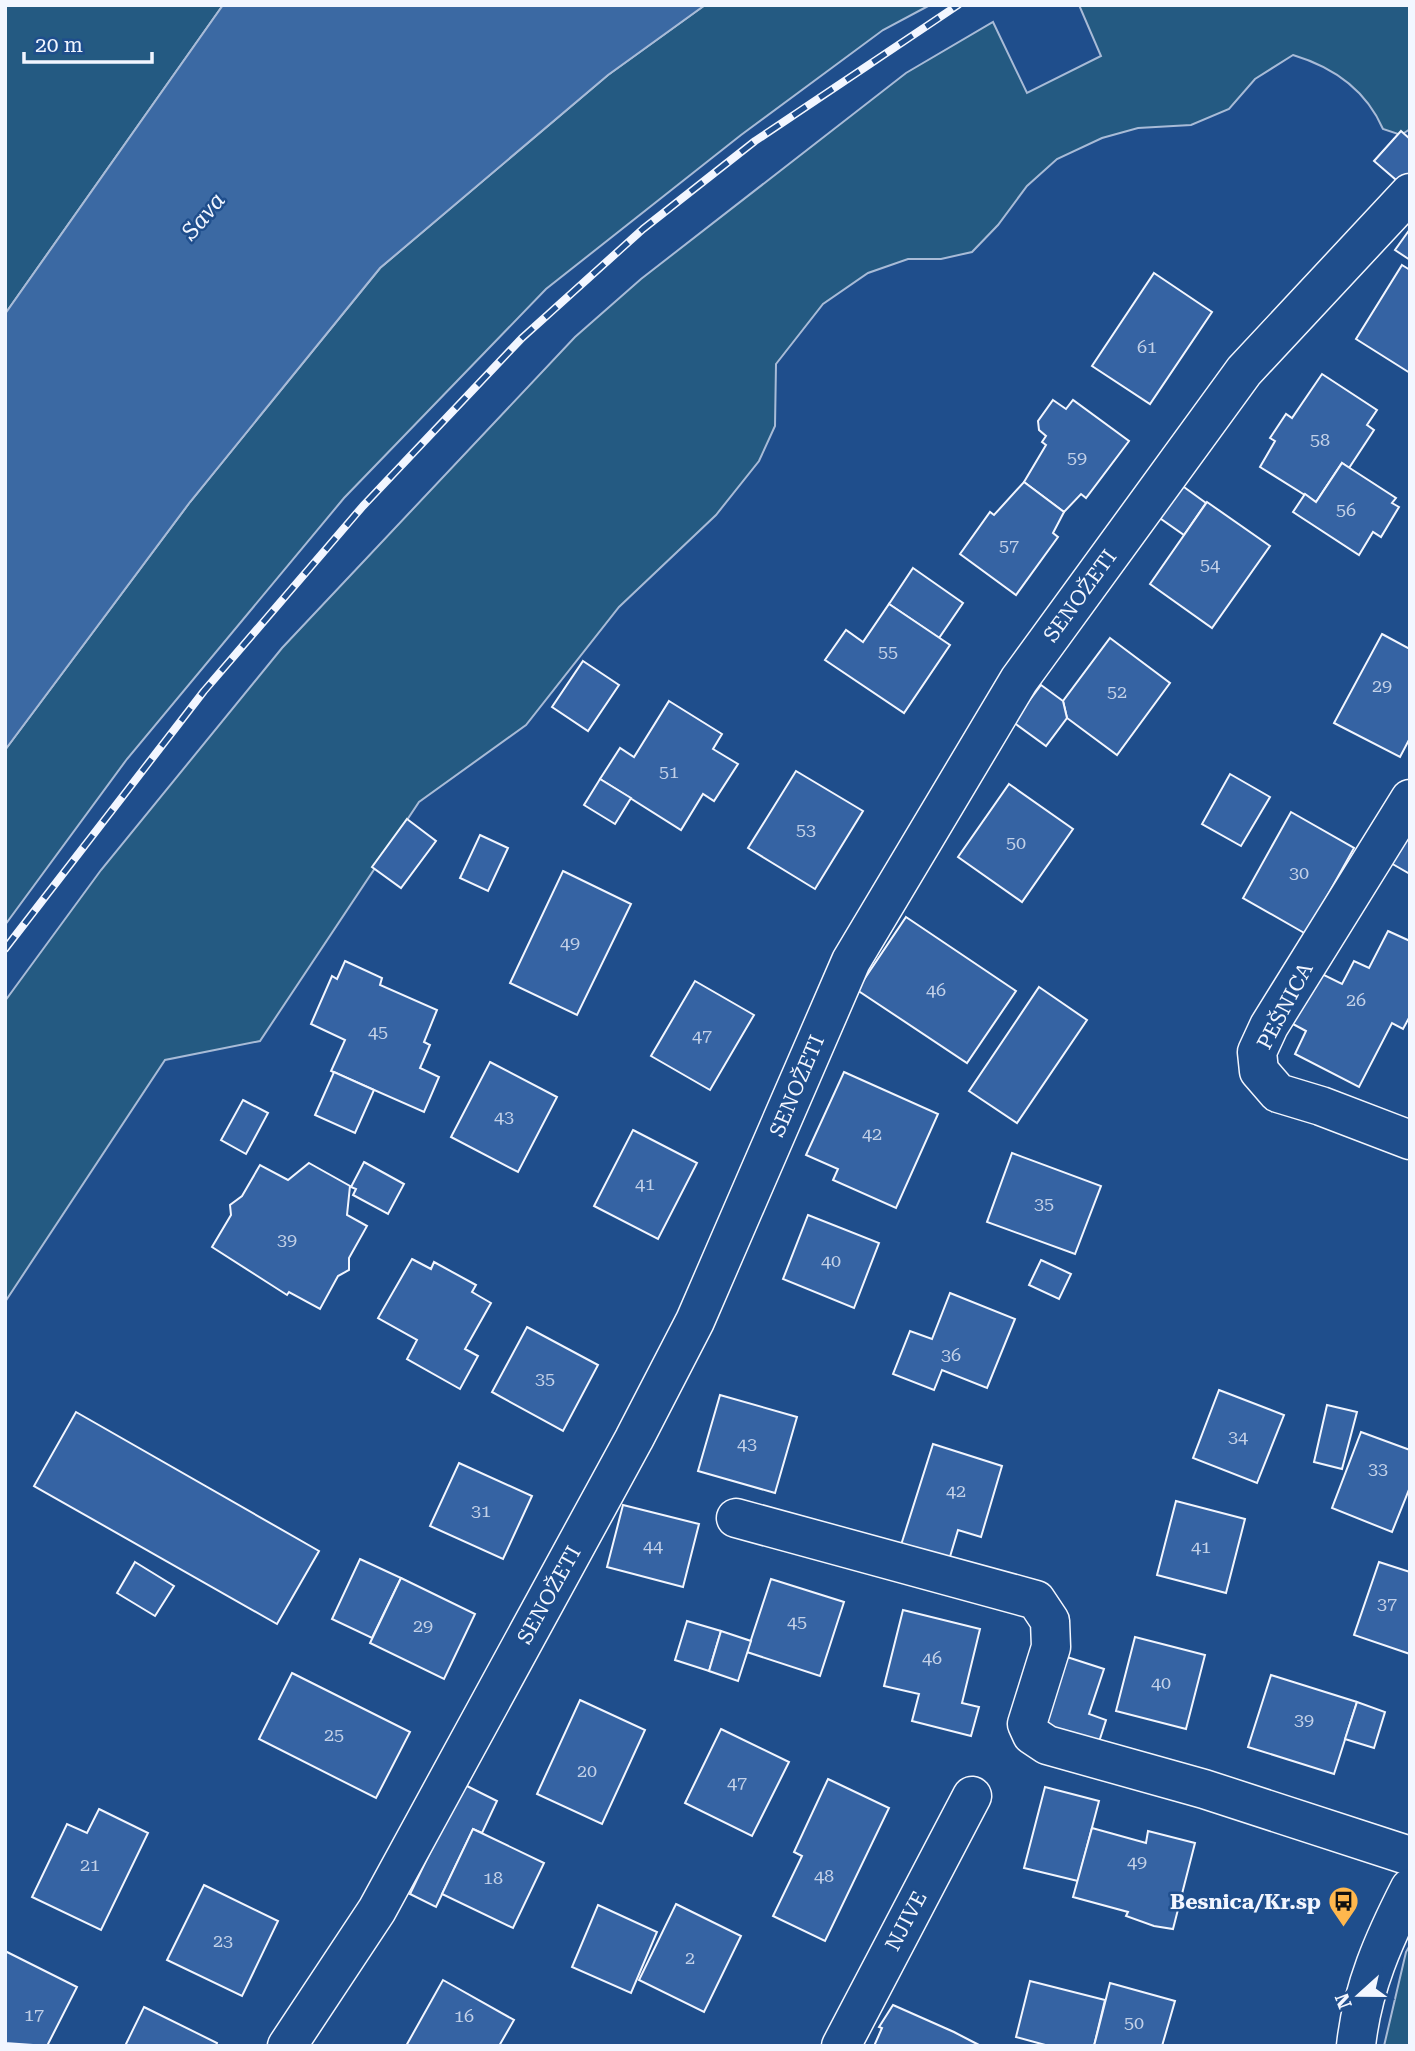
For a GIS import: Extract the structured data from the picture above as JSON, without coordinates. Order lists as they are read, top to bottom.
{
  "streets": {
    "street": ["SENOŽETI", "PEŠNICA", "NJIVE"]
  },
  "water": ["Sava"],
  "places": {
    "bus stop": ["Besnica/Kr.sp"]
  },
  "house_numbers": [
    "61",
    "58",
    "59",
    "56",
    "57",
    "54",
    "55",
    "29",
    "52",
    "51",
    "53",
    "50",
    "30",
    "49",
    "46",
    "26",
    "45",
    "47",
    "43",
    "42",
    "41",
    "35",
    "39",
    "40",
    "36",
    "35",
    "34",
    "43",
    "33",
    "42",
    "31",
    "44",
    "41",
    "37",
    "45",
    "29",
    "46",
    "40",
    "39",
    "25",
    "20",
    "47",
    "49",
    "21",
    "48",
    "18",
    "23",
    "2",
    "17",
    "16",
    "50"
  ],
  "scale_bar": "20 m",
  "north": "left"
}
